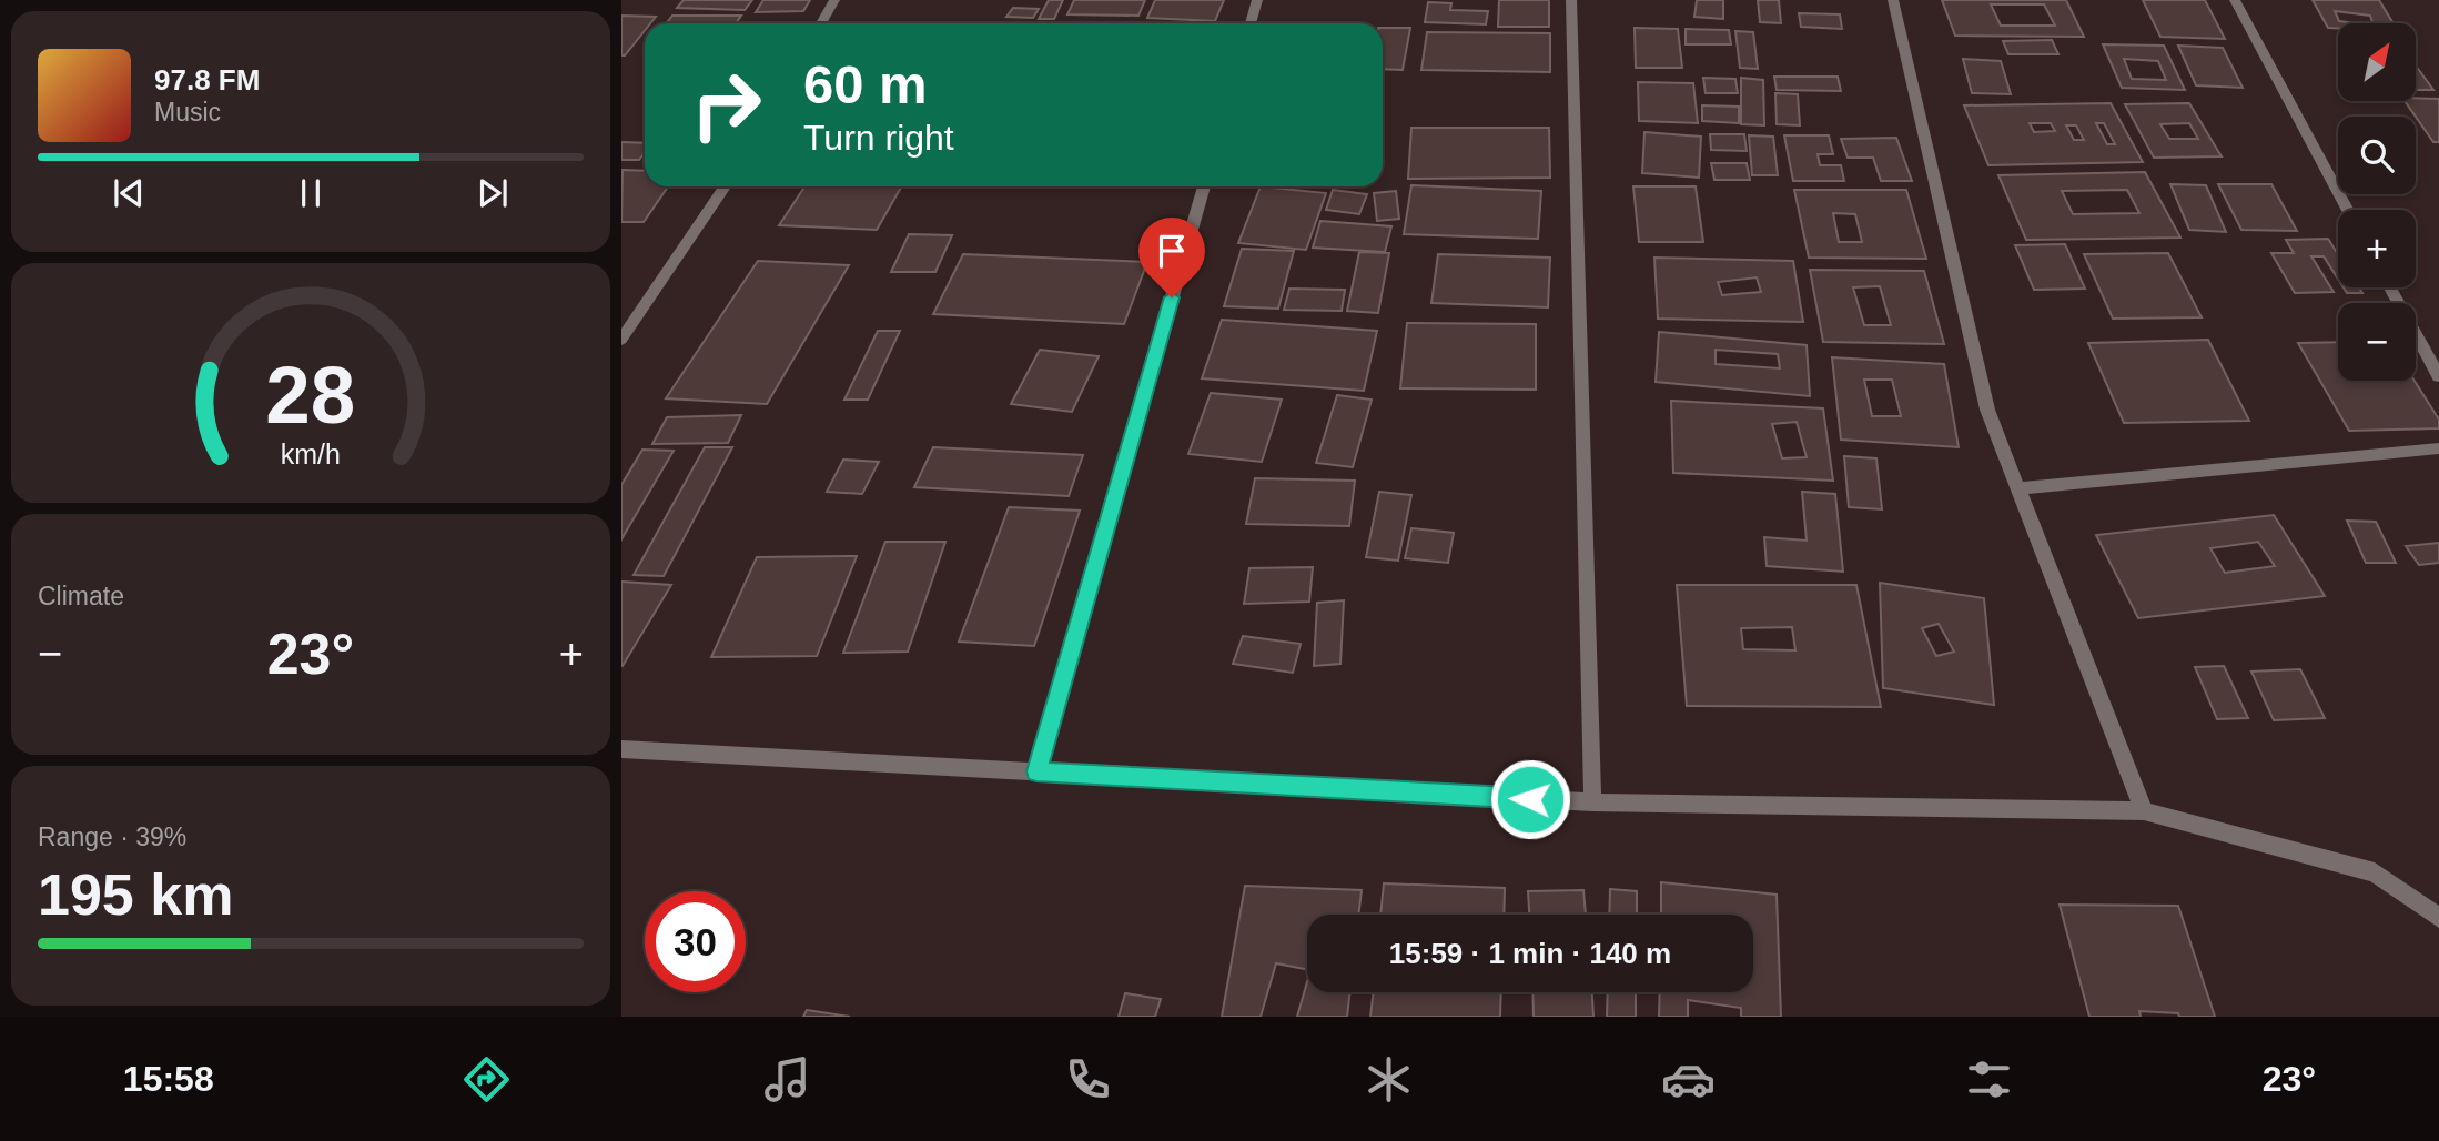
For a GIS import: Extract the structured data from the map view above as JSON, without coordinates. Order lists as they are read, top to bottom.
{
  "north": "top right",
  "page": {
    "map_buttons": ["+", "−"],
    "turn": ["60 m", "Turn right"],
    "song": ["97.8 FM", "Music"],
    "tile": [
      "Climate",
      ["Range · 39%", "195 km"]
    ],
    "heat": ["−", "23°", "+"],
    "limit": "30",
    "trip": "15:59 · 1 min · 140 m",
    "tabs": ["15:58", "23°"],
    "gauge": ["28", "km/h"]
  }
}
